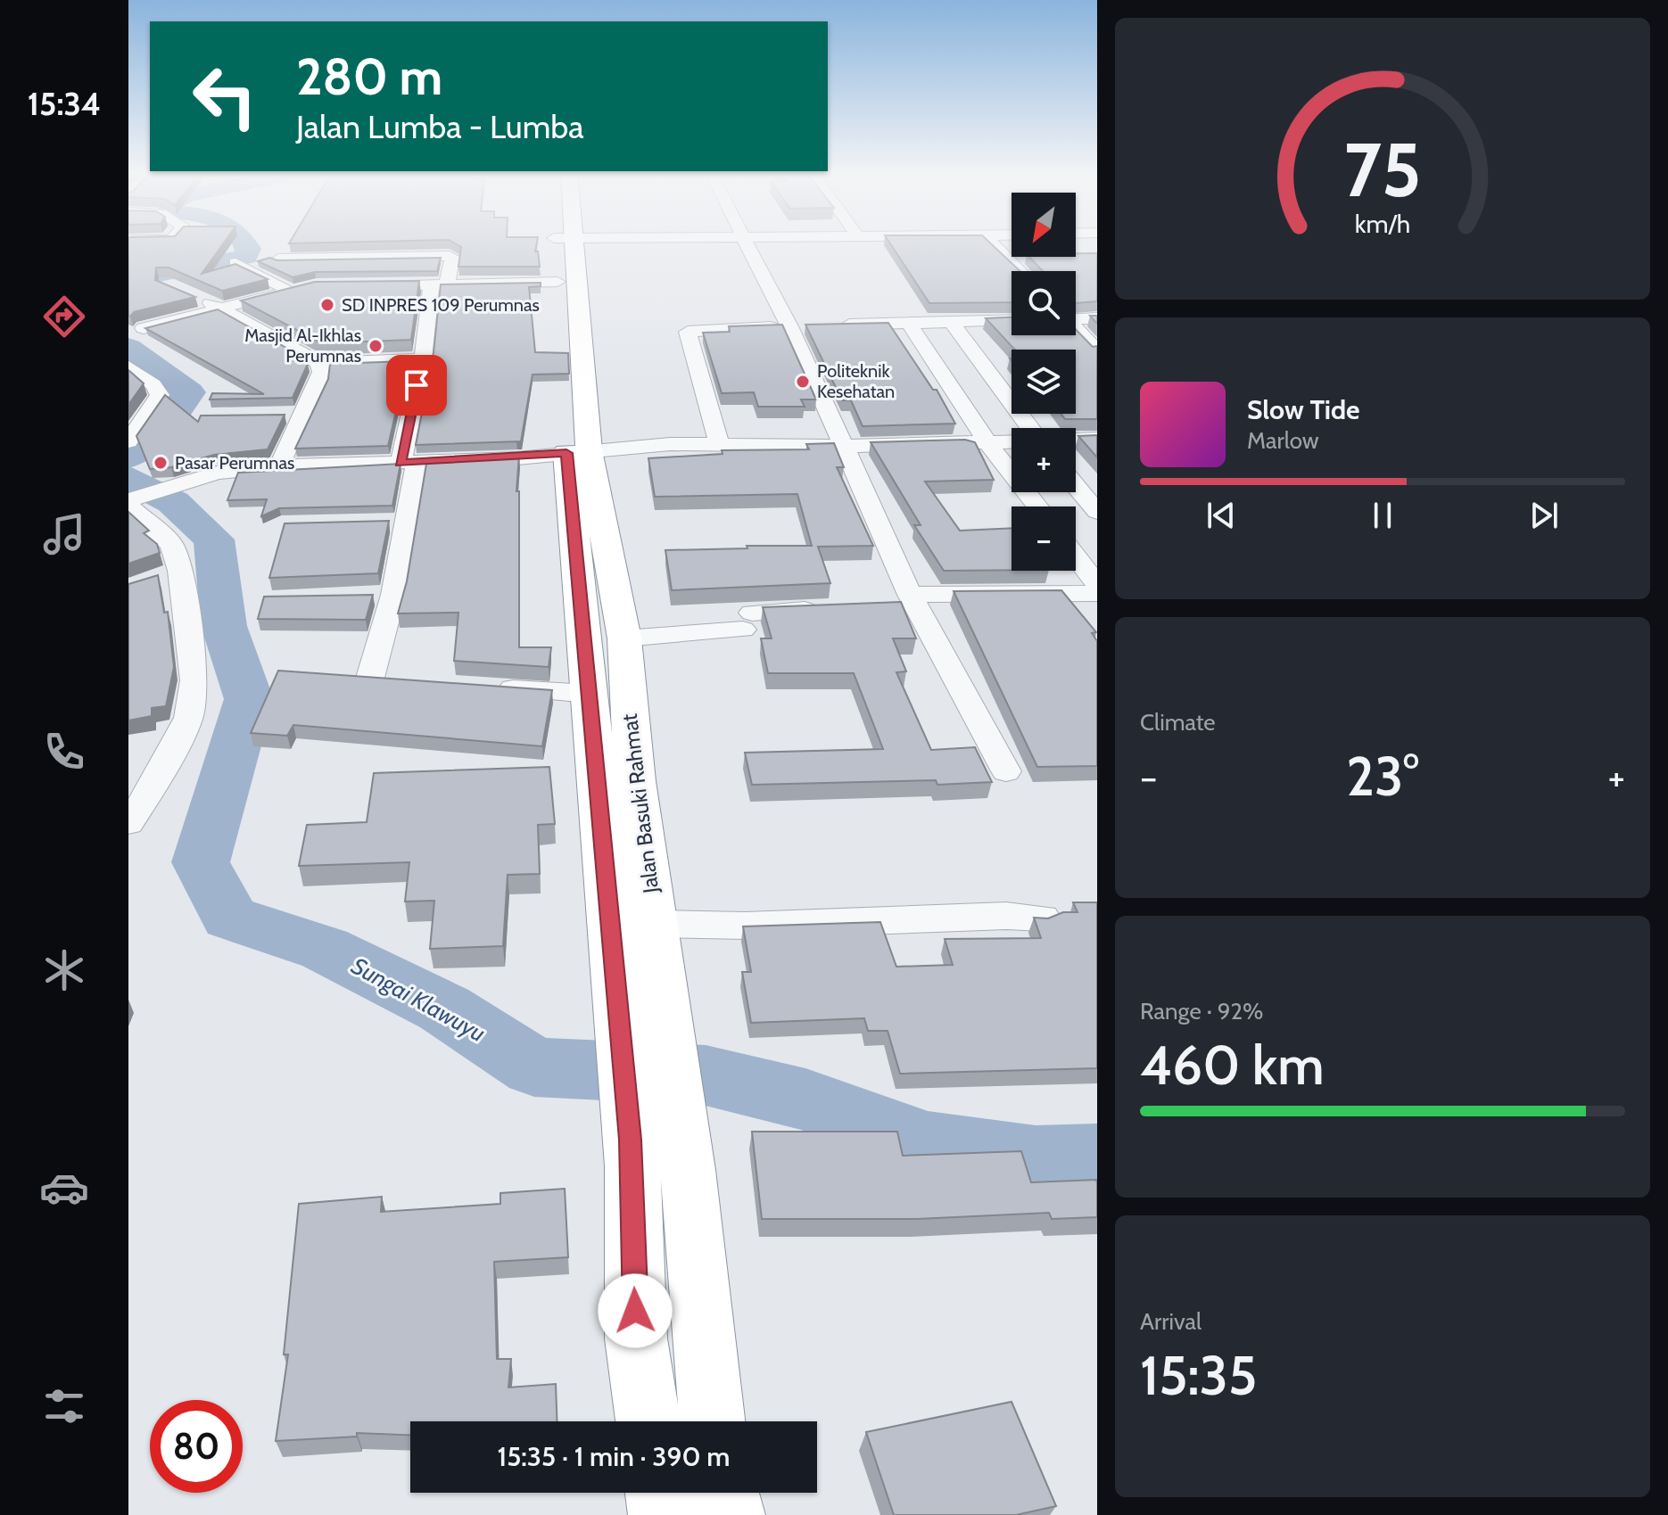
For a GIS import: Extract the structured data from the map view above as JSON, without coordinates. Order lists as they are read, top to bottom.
{
  "streets": {
    "highway": ["Jalan Basuki Rahmat"]
  },
  "water": ["Sungai Klawuyu"],
  "places": [
    "SD INPRES 109 Perumnas",
    "Masjid Al-Ikhlas Perumnas",
    "Politeknik Kesehatan",
    "Pasar Perumnas"
  ],
  "north": "bottom left",
  "page": {
    "tabs": "15:34",
    "turn": ["280 m", "Jalan Lumba - Lumba"],
    "map_buttons": ["+", "−"],
    "song": ["Slow Tide", "Marlow"],
    "tile": [
      "Climate",
      ["Range · 92%", "460 km"],
      ["Arrival", "15:35"]
    ],
    "heat": ["−", "23°", "+"],
    "limit": "80",
    "trip": "15:35 · 1 min · 390 m",
    "gauge": ["75", "km/h"]
  }
}
